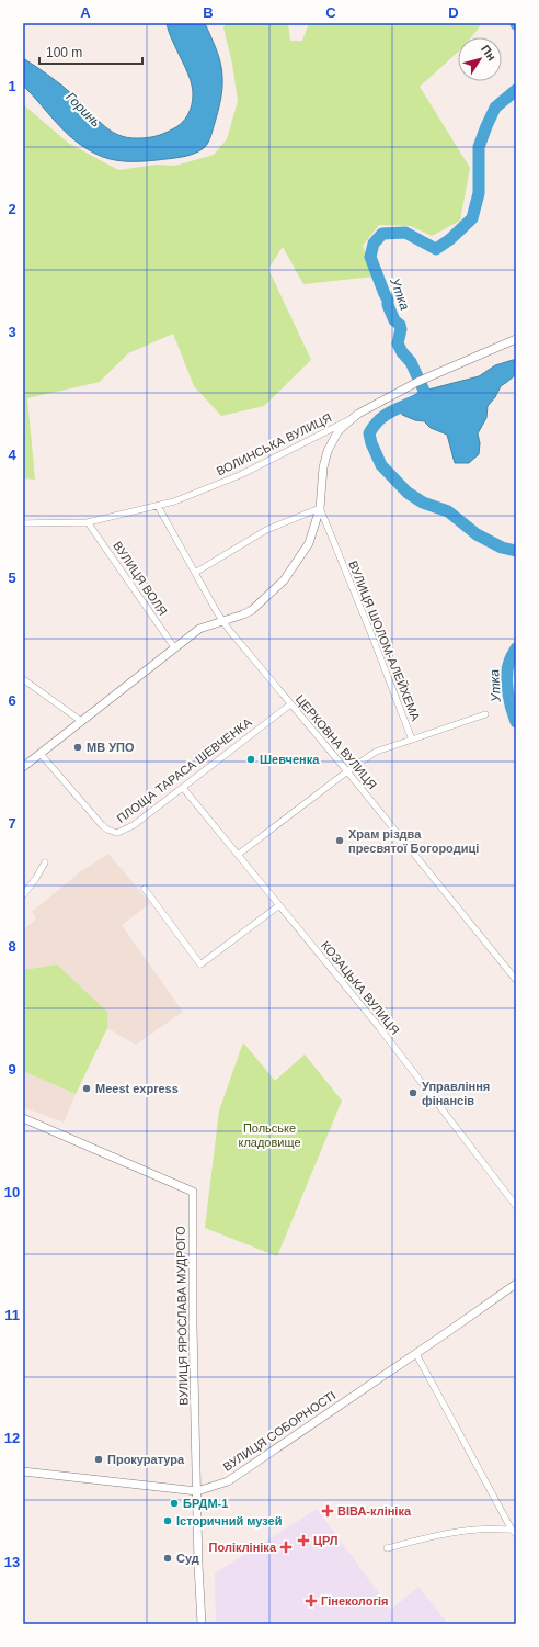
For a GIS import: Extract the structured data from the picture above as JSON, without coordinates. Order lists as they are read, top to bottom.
{
  "streets": {
    "main road": ["ВУЛИЦЯ ЯРОСЛАВА МУДРОГО", "ВУЛИЦЯ СОБОРНОСТІ"],
    "street": [
      "ВОЛИНСЬКА ВУЛИЦЯ",
      "ВУЛИЦЯ ВОЛЯ",
      "ВУЛИЦЯ ШОЛОМ-АЛЕЙХЕМА",
      "ЦЕРКОВНА ВУЛИЦЯ",
      "ПЛОЩА ТАРАСА ШЕВЧЕНКА",
      "КОЗАЦЬКА ВУЛИЦЯ"
    ]
  },
  "crossings": [
    ["ВОЛИНСЬКА ВУЛИЦЯ", "ВУЛИЦЯ ВОЛЯ"],
    ["ВОЛИНСЬКА ВУЛИЦЯ", "ЦЕРКОВНА ВУЛИЦЯ"],
    ["ВУЛИЦЯ ШОЛОМ-АЛЕЙХЕМА", "ЦЕРКОВНА ВУЛИЦЯ"],
    ["ВУЛИЦЯ ШОЛОМ-АЛЕЙХЕМА", "КОЗАЦЬКА ВУЛИЦЯ"],
    ["ЦЕРКОВНА ВУЛИЦЯ", "ПЛОЩА ТАРАСА ШЕВЧЕНКА"],
    ["ПЛОЩА ТАРАСА ШЕВЧЕНКА", "КОЗАЦЬКА ВУЛИЦЯ"],
    ["ВУЛИЦЯ ЯРОСЛАВА МУДРОГО", "ВУЛИЦЯ СОБОРНОСТІ"]
  ],
  "water": ["Горинь", "Утка"],
  "parks": ["Польське кладовище"],
  "places": {
    "other": [
      "МВ УПО",
      "Шевченка",
      "Храм різдва пресвятої Богородиці",
      "Meest express",
      "Управління фінансів",
      "Прокуратура",
      "БРДМ-1",
      "Історичний музей",
      "Суд"
    ],
    "health": [
      "ВІВА-клініка",
      "ЦРЛ",
      "Поліклініка",
      "Гінекологія"
    ]
  },
  "scale_bar": "100 m",
  "north": "top right",
  "grid": {
    "columns": [
      "A",
      "B",
      "C",
      "D"
    ],
    "rows": [
      "1",
      "2",
      "3",
      "4",
      "5",
      "6",
      "7",
      "8",
      "9",
      "10",
      "11",
      "12",
      "13"
    ]
  }
}
